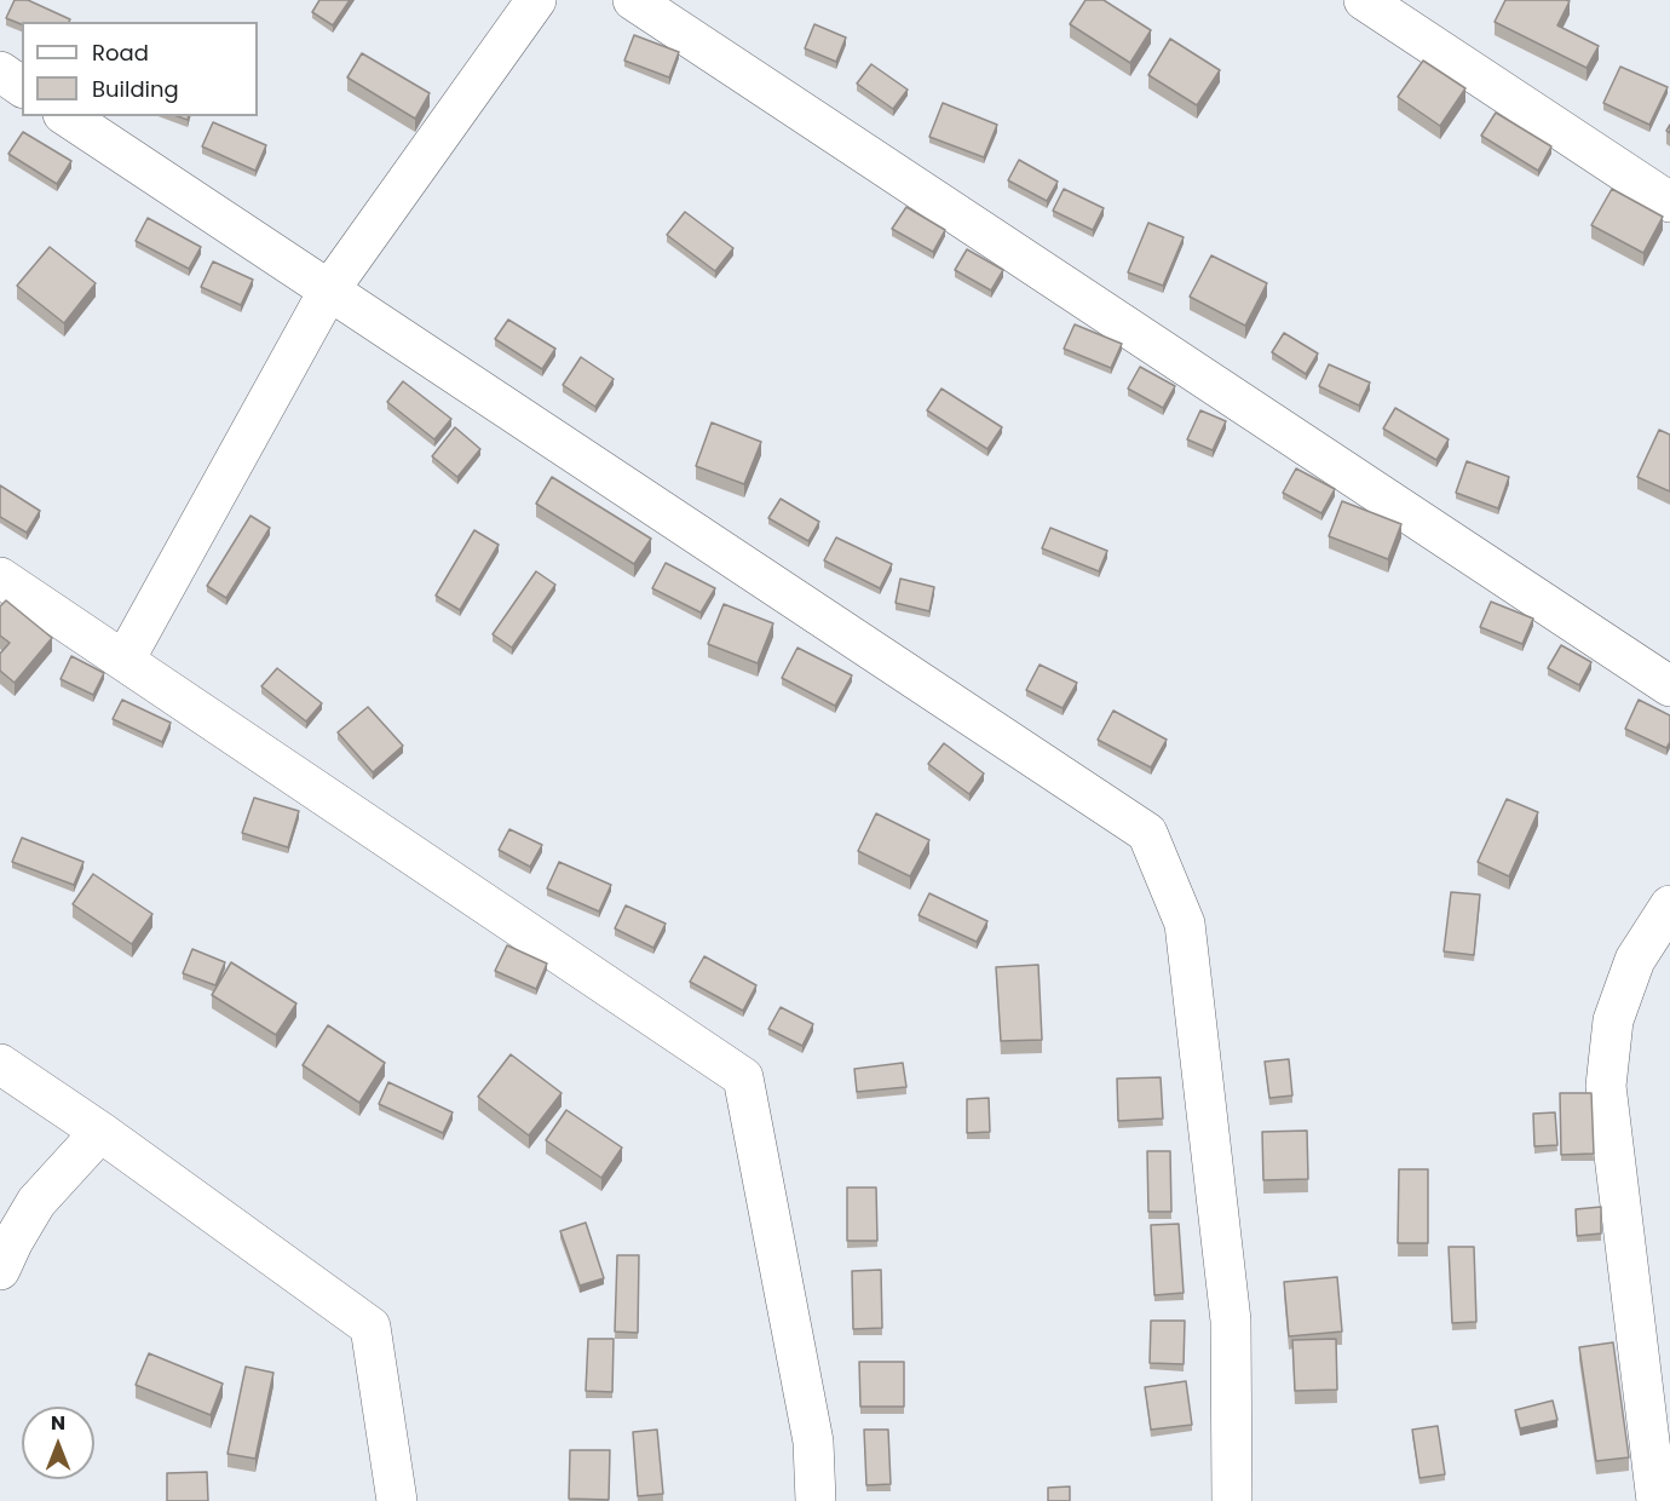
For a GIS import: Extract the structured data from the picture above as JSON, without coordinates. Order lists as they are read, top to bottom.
{
  "legend": ["Road", "Building"],
  "north": "top"
}
